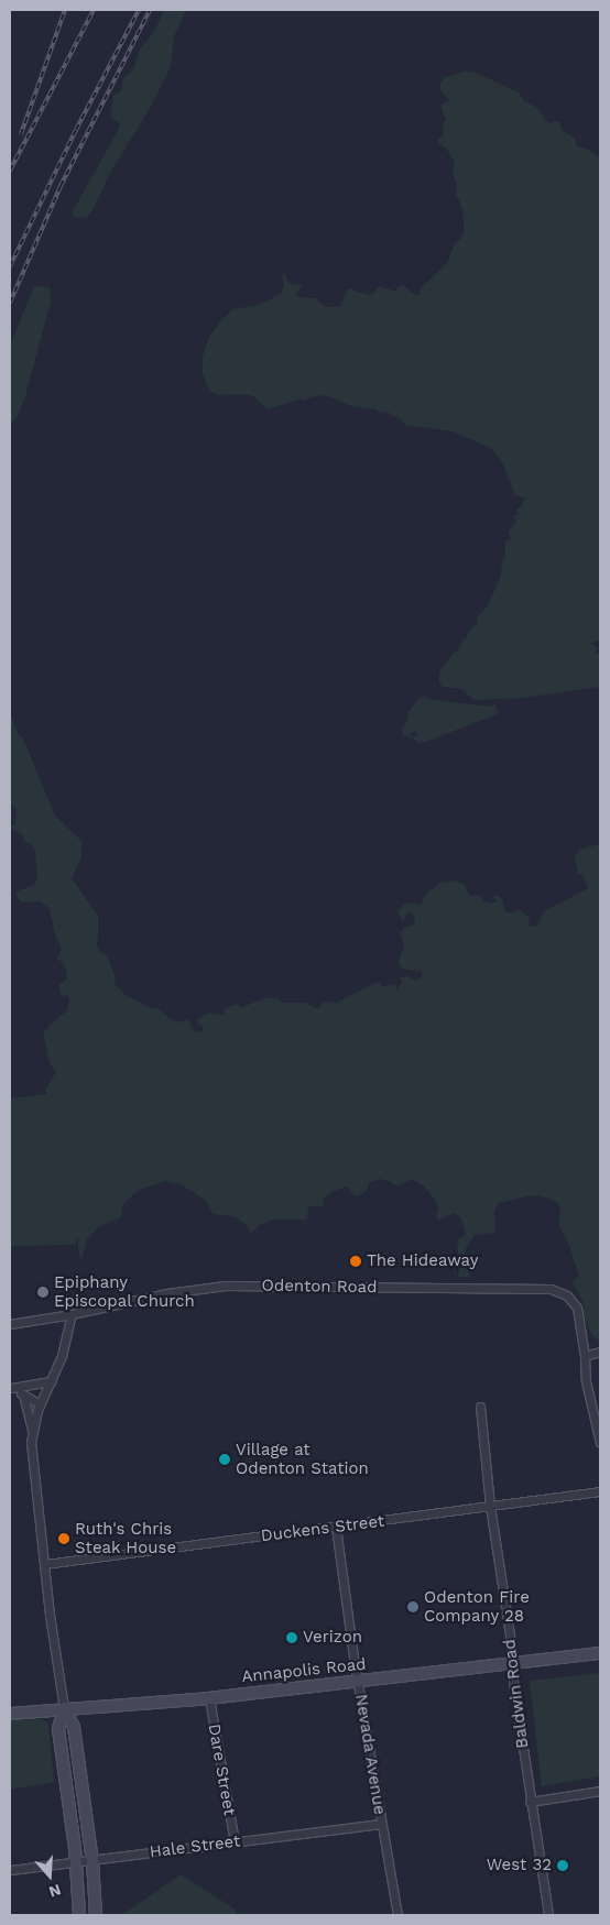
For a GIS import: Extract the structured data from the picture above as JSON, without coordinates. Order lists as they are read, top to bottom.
{
  "streets": {
    "main road": ["Annapolis Road"],
    "street": [
      "Odenton Road",
      "Duckens Street",
      "Baldwin Road",
      "Nevada Avenue",
      "Dare Street",
      "Hale Street"
    ]
  },
  "crossings": [
    ["Duckens Street", "Baldwin Road"],
    ["Duckens Street", "Nevada Avenue"],
    ["Annapolis Road", "Baldwin Road"],
    ["Annapolis Road", "Nevada Avenue"],
    ["Annapolis Road", "Dare Street"],
    ["Nevada Avenue", "Hale Street"],
    ["Dare Street", "Hale Street"]
  ],
  "places": [
    "The Hideaway",
    "Epiphany Episcopal Church",
    "Village at Odenton Station",
    "Ruth's Chris Steak House",
    "Odenton Fire Company 28",
    "Verizon",
    "West 32"
  ],
  "north": "bottom"
}
